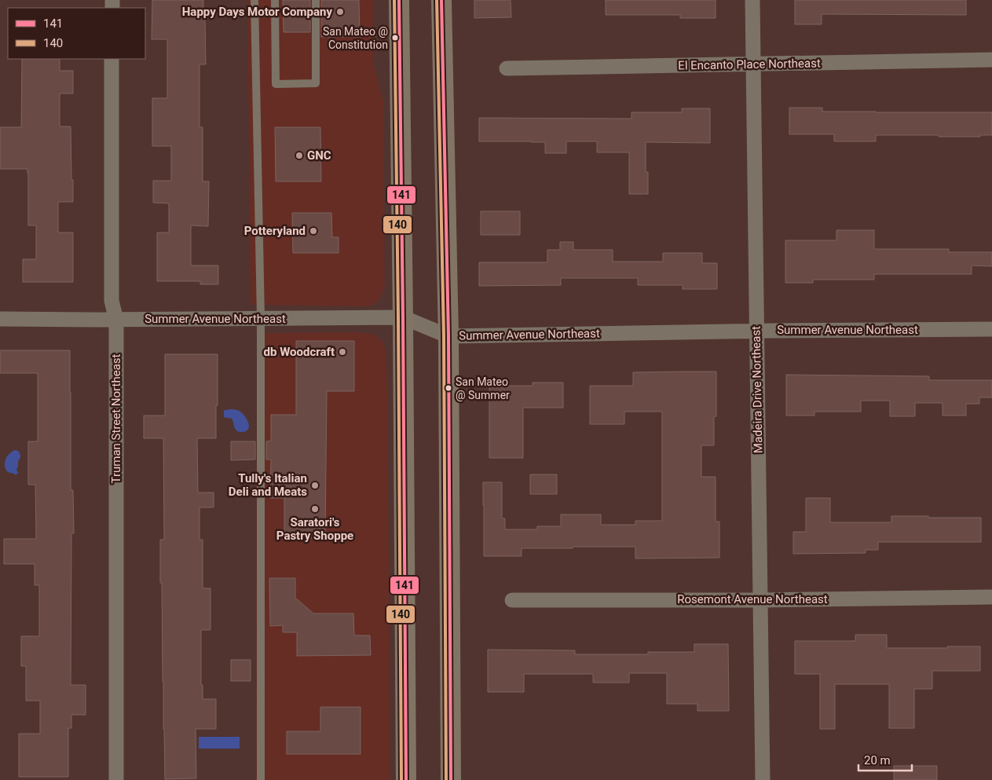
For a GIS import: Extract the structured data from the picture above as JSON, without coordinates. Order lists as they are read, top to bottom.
{
  "streets": {
    "street": [
      "El Encanto Place Northeast",
      "Summer Avenue Northeast",
      "Madeira Drive Northeast",
      "Truman Street Northeast",
      "Rosemont Avenue Northeast"
    ]
  },
  "crossings": [
    ["El Encanto Place Northeast", "Madeira Drive Northeast"],
    ["Summer Avenue Northeast", "Madeira Drive Northeast"],
    ["Summer Avenue Northeast", "Truman Street Northeast"],
    ["Madeira Drive Northeast", "Rosemont Avenue Northeast"]
  ],
  "places": [
    "Happy Days Motor Company",
    "San Mateo @ Constitution",
    "GNC",
    "Potteryland",
    "db Woodcraft",
    "San Mateo @ Summer",
    "Tully's Italian Deli and Meats",
    "Saratori's Pastry Shoppe"
  ],
  "lines": ["transit line 141", "transit line 140"],
  "legend": ["141", "140"],
  "scale_bar": "20 m"
}
